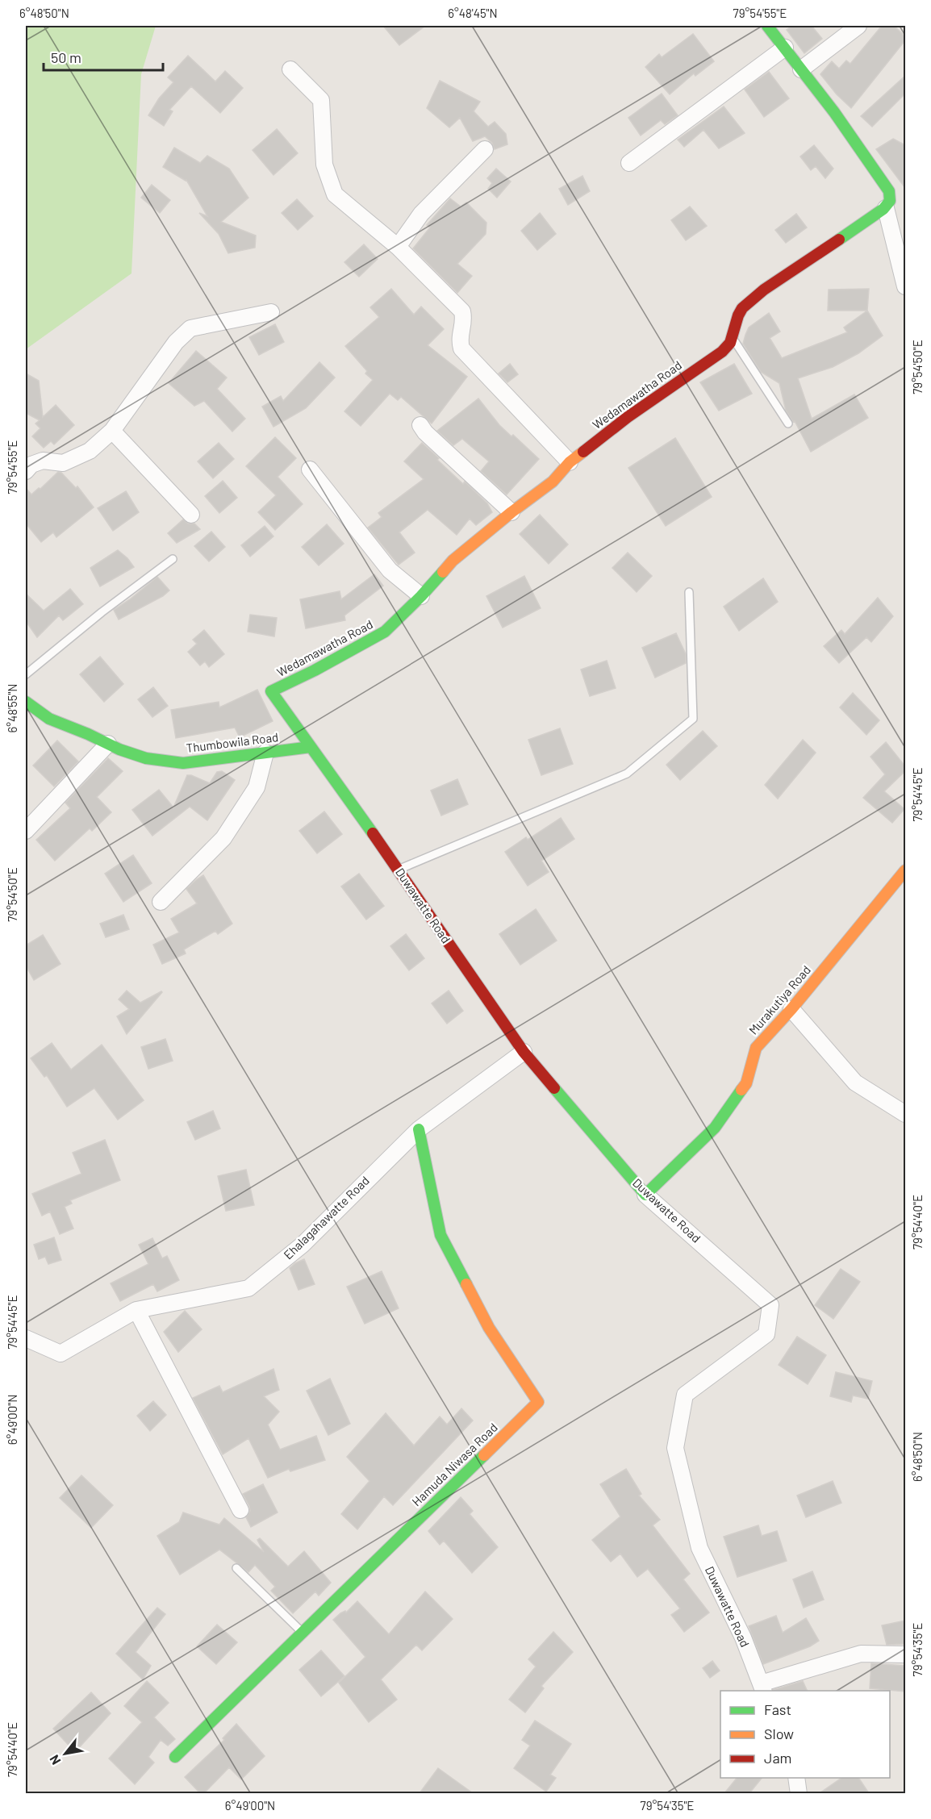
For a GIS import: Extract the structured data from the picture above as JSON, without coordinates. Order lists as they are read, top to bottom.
{
  "streets": {
    "street": [
      "Wedamawatha Road",
      "Thumbowila Road",
      "Duwawatte Road",
      "Murakutiya Road",
      "Ehalagahawatte Road",
      "Hamuda Niwasa Road"
    ]
  },
  "crossings": [
    ["Wedamawatha Road", "Thumbowila Road"],
    ["Wedamawatha Road", "Duwawatte Road"],
    ["Thumbowila Road", "Duwawatte Road"],
    ["Duwawatte Road", "Murakutiya Road"],
    ["Duwawatte Road", "Ehalagahawatte Road"],
    ["Ehalagahawatte Road", "Hamuda Niwasa Road"]
  ],
  "legend": ["Fast", "Slow", "Jam"],
  "scale_bar": "50 m",
  "north": "bottom left",
  "coordinates": [
    "6°48'50\"N",
    "6°48'45\"N",
    "79°54'55\"E",
    "79°54'50\"E",
    "6°48'55\"N",
    "79°54'45\"E",
    "79°54'40\"E",
    "6°49'00\"N",
    "79°54'35\"E"
  ]
}
